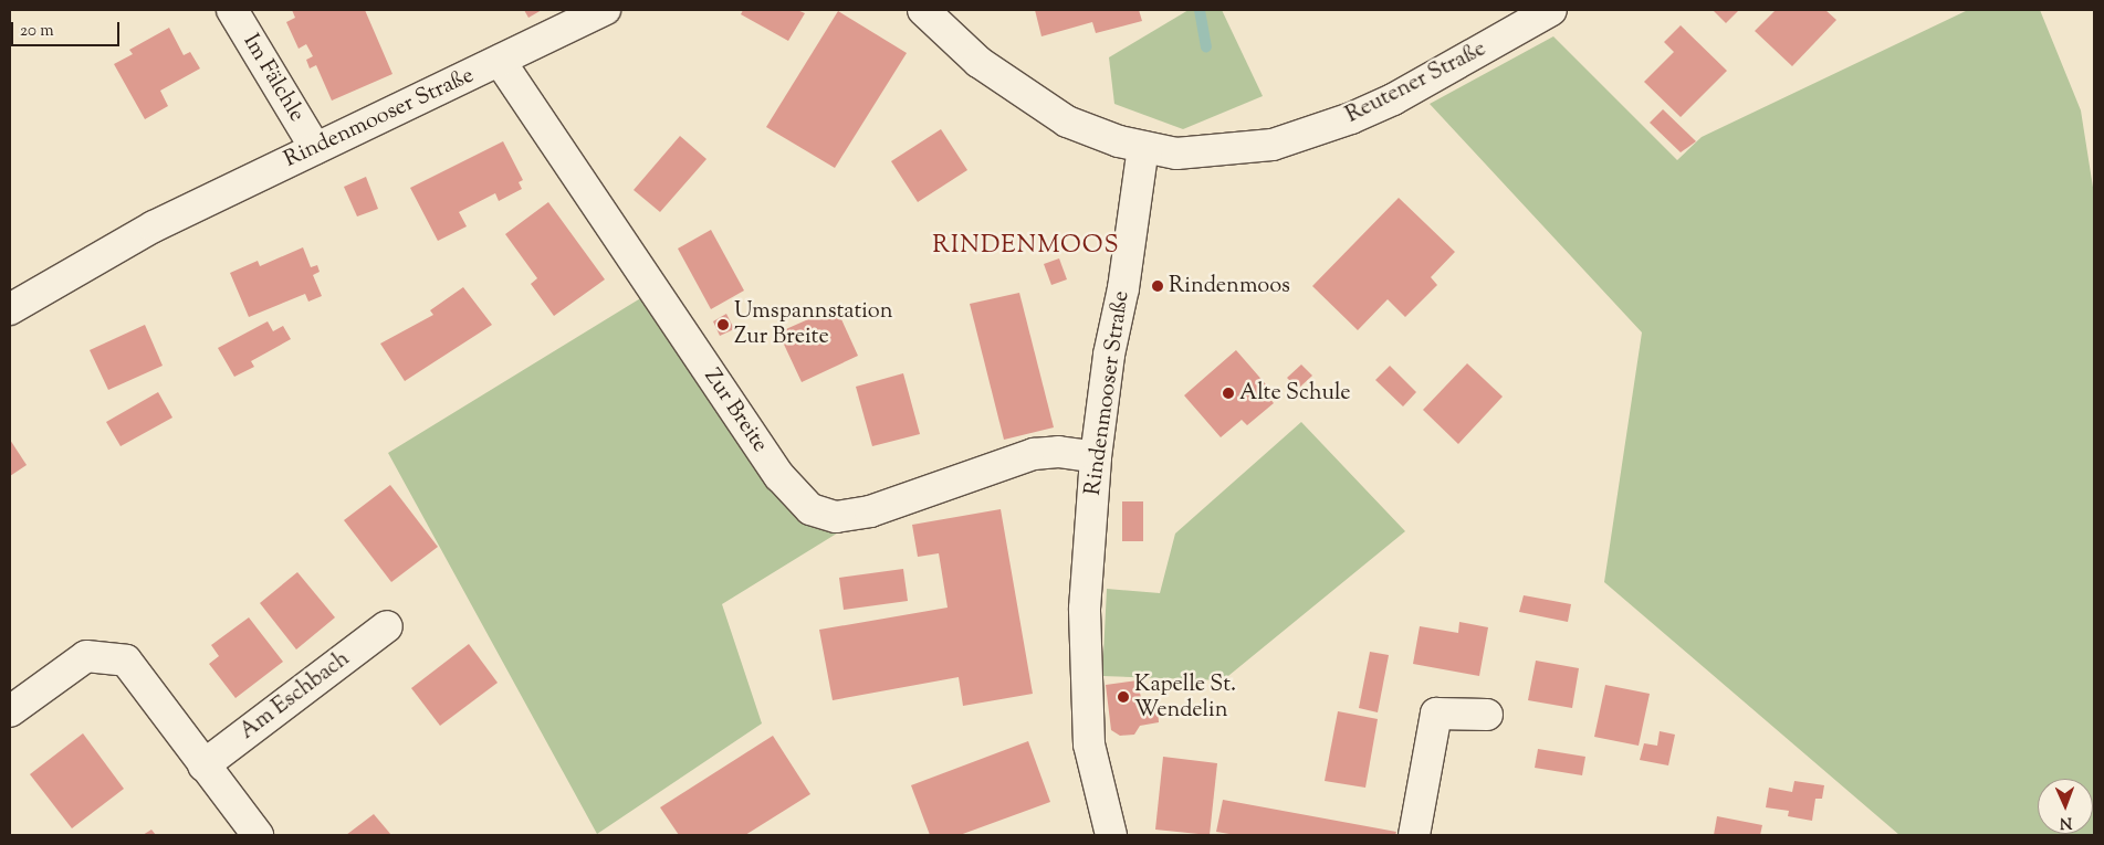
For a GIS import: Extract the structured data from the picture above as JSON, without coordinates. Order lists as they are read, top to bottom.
{
  "streets": {
    "street": [
      "Im Fälchle",
      "Reutener Straße",
      "Rindenmooser Straße",
      "Zur Breite",
      "Am Eschbach"
    ]
  },
  "crossings": [
    ["Im Fälchle", "Rindenmooser Straße"],
    ["Reutener Straße", "Rindenmooser Straße"],
    ["Rindenmooser Straße", "Zur Breite"]
  ],
  "districts": ["RINDENMOOS"],
  "places": [
    "Rindenmoos",
    "Umspannstation Zur Breite",
    "Alte Schule",
    "Kapelle St. Wendelin"
  ],
  "scale_bar": "20 m",
  "north": "bottom"
}
